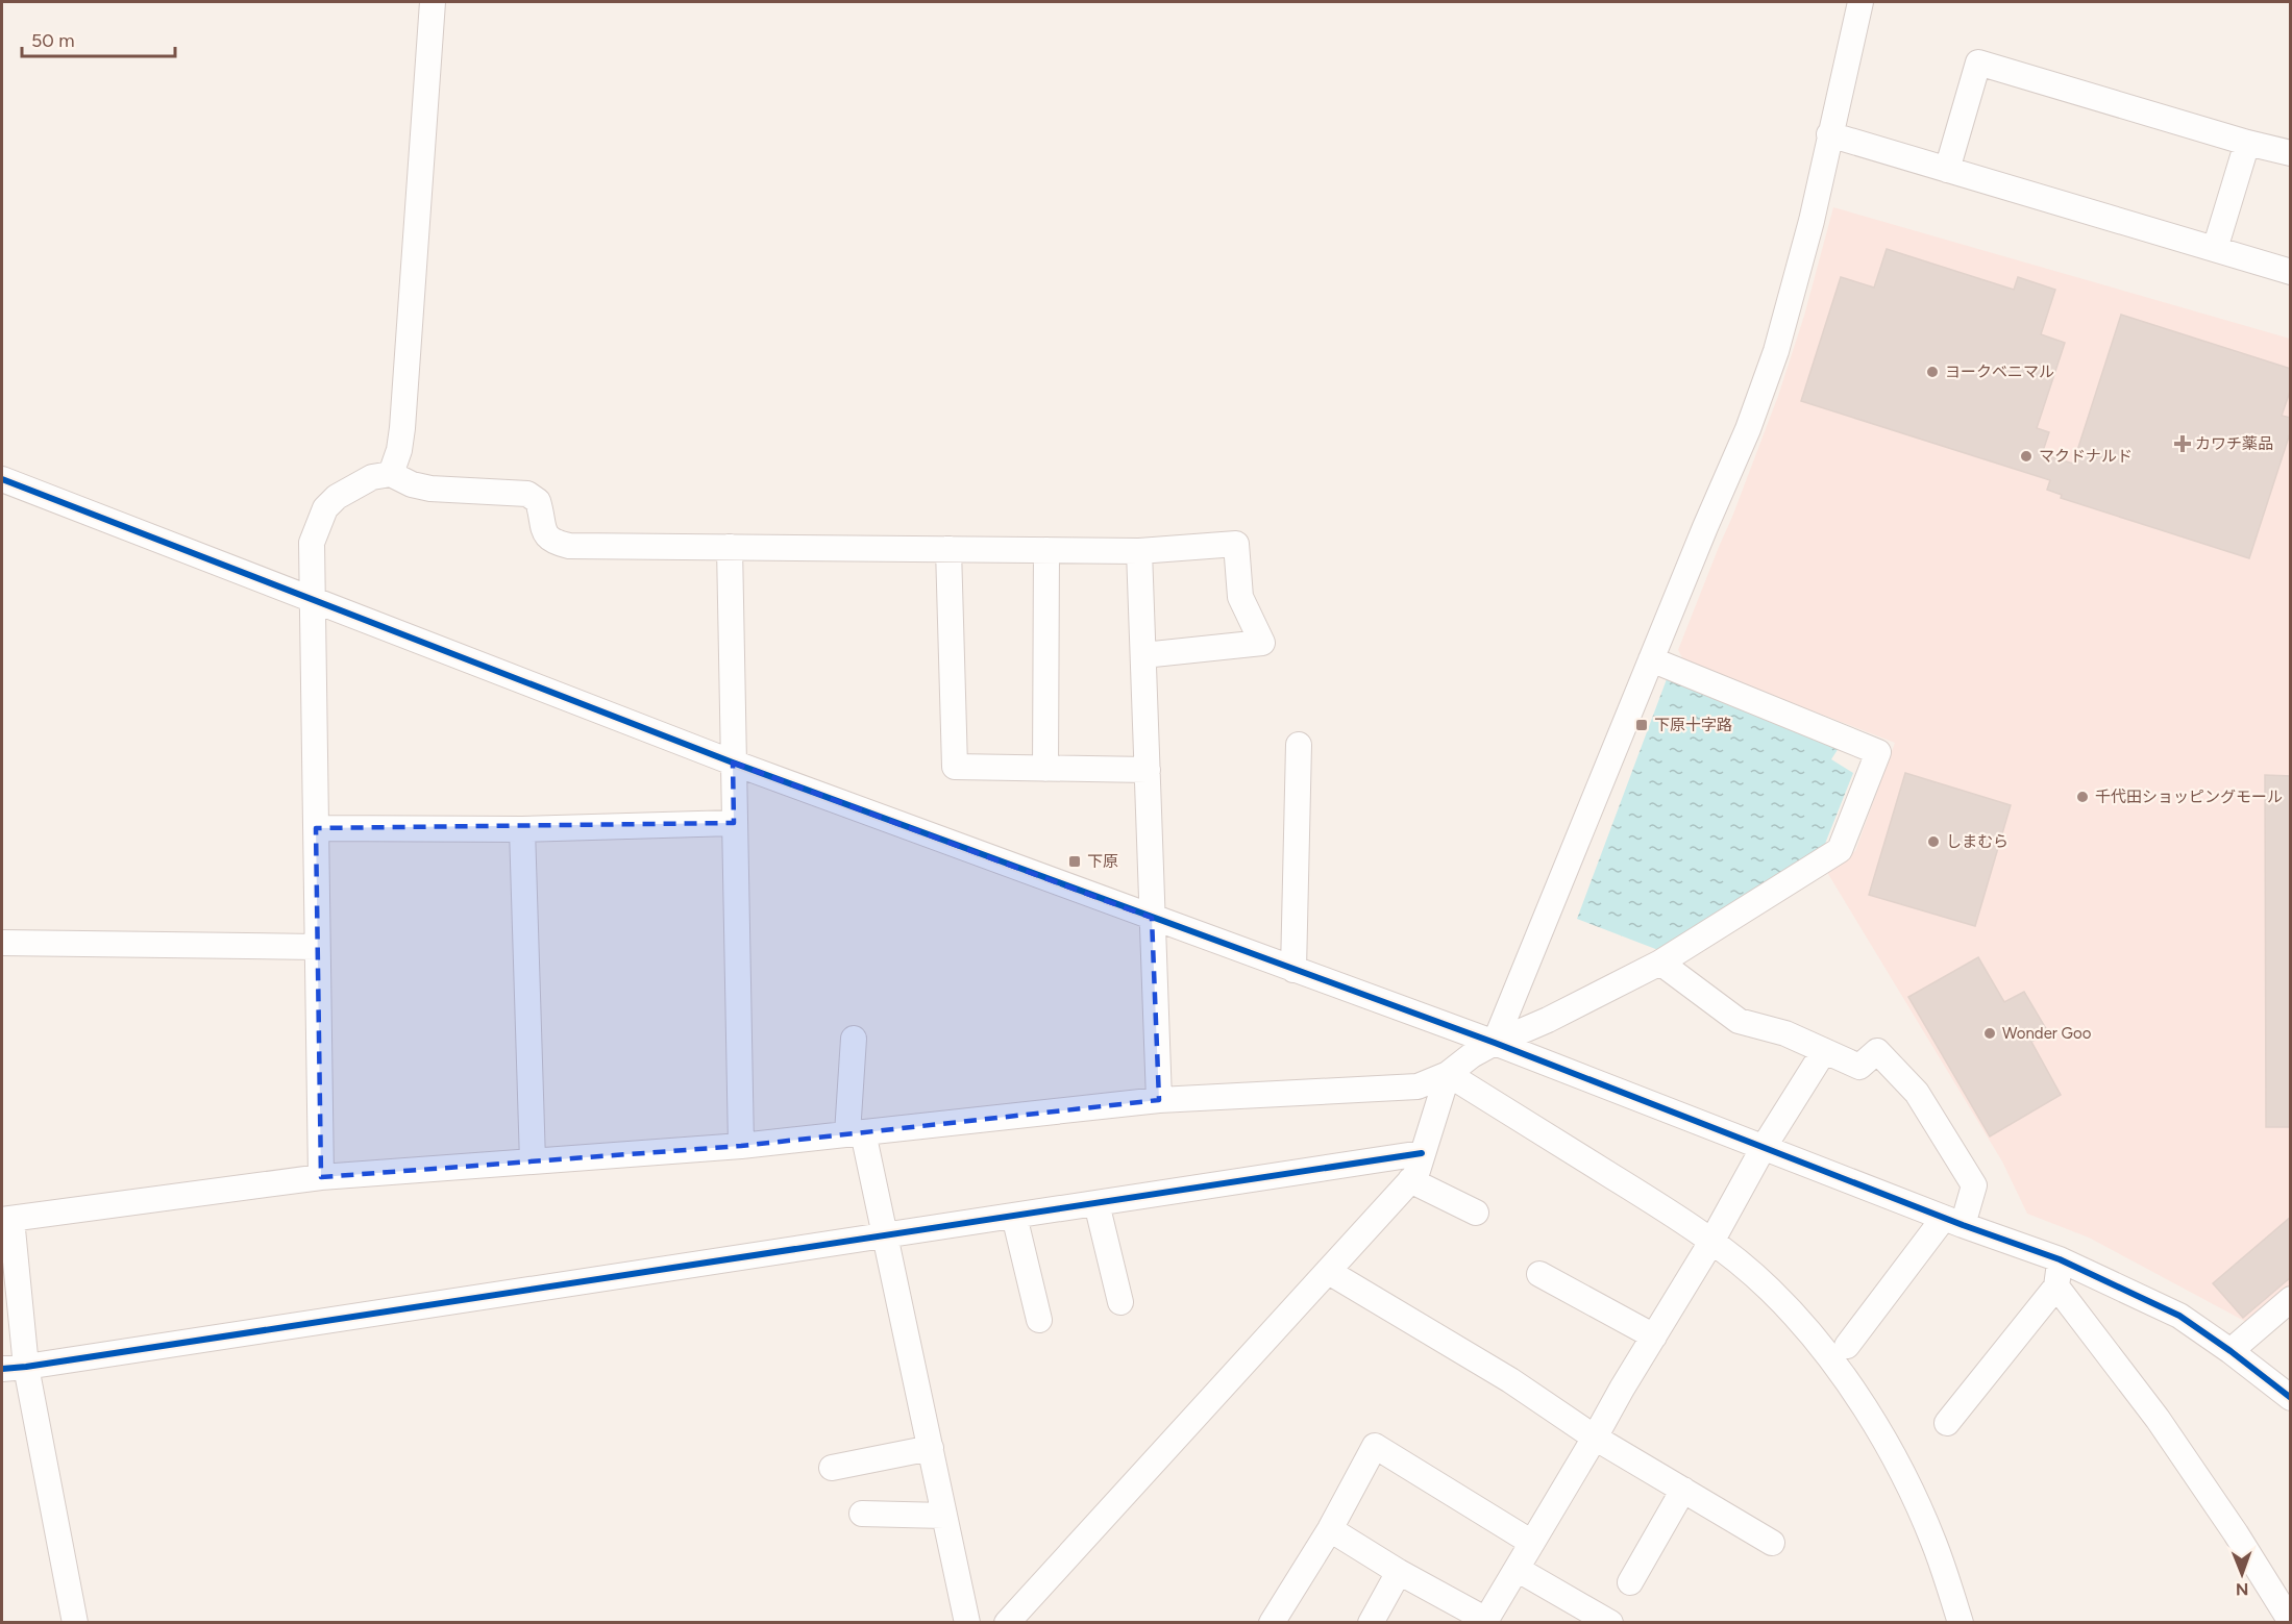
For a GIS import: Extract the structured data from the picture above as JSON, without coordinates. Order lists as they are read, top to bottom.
{
  "places": {
    "other": [
      "ヨークベニマル",
      "マクドナルド",
      "千代田ショッピングモール",
      "しまむら",
      "Wonder Goo"
    ],
    "health": ["カワチ薬品"],
    "transit": ["下原十字路", "下原"]
  },
  "scale_bar": "50 m",
  "north": "bottom"
}
